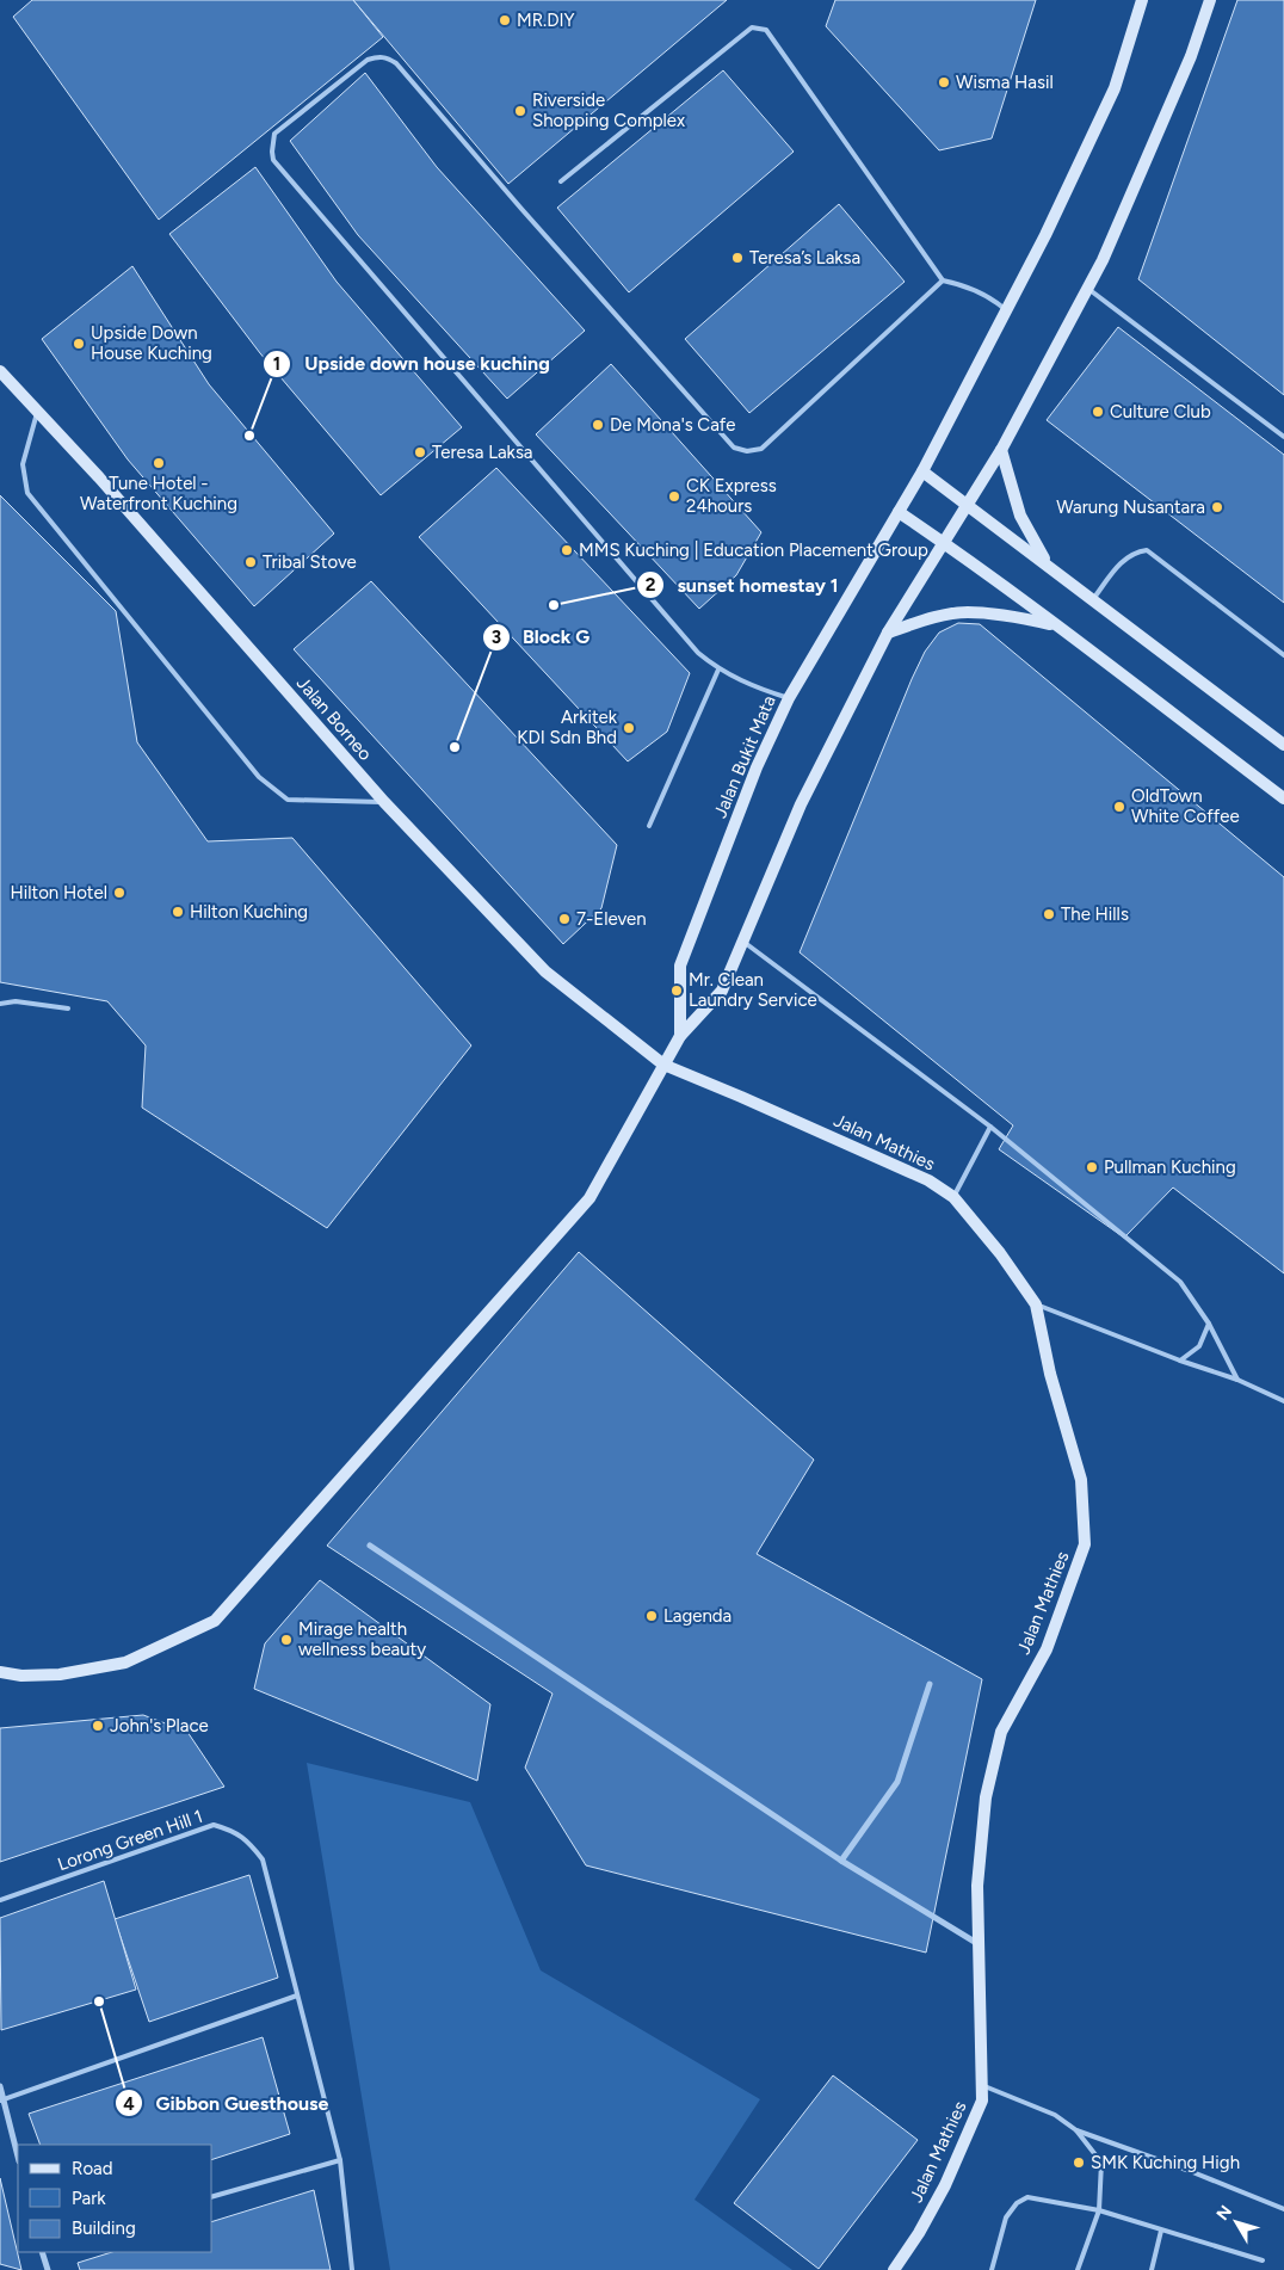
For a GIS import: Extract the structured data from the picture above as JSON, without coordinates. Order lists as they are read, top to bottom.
{
  "streets": {
    "main road": ["Jalan Borneo", "Jalan Bukit Mata", "Jalan Mathies"],
    "lane": ["Lorong Green Hill 1"]
  },
  "crossings": [
    ["Jalan Borneo", "Jalan Mathies"]
  ],
  "places": [
    "MR.DIY",
    "Wisma Hasil",
    "Riverside Shopping Complex",
    "Teresa’s Laksa",
    "Upside Down House Kuching",
    "Culture Club",
    "De Mona's Cafe",
    "Upside down house kuching",
    "Teresa Laksa",
    "Tune Hotel - Waterfront Kuching",
    "CK Express 24hours",
    "Warung Nusantara",
    "MMS Kuching | Education Placement Group",
    "Tribal Stove",
    "sunset homestay 1",
    "Arkitek KDI Sdn Bhd",
    "Block G",
    "OldTown White Coffee",
    "Hilton Hotel",
    "Hilton Kuching",
    "The Hills",
    "7-Eleven",
    "Mr. Clean Laundry Service",
    "Pullman Kuching",
    "Lagenda",
    "Mirage health wellness beauty",
    "John's Place",
    "Gibbon Guesthouse",
    "SMK Kuching High"
  ],
  "legend": ["Road", "Park", "Building"],
  "north": "top left"
}
